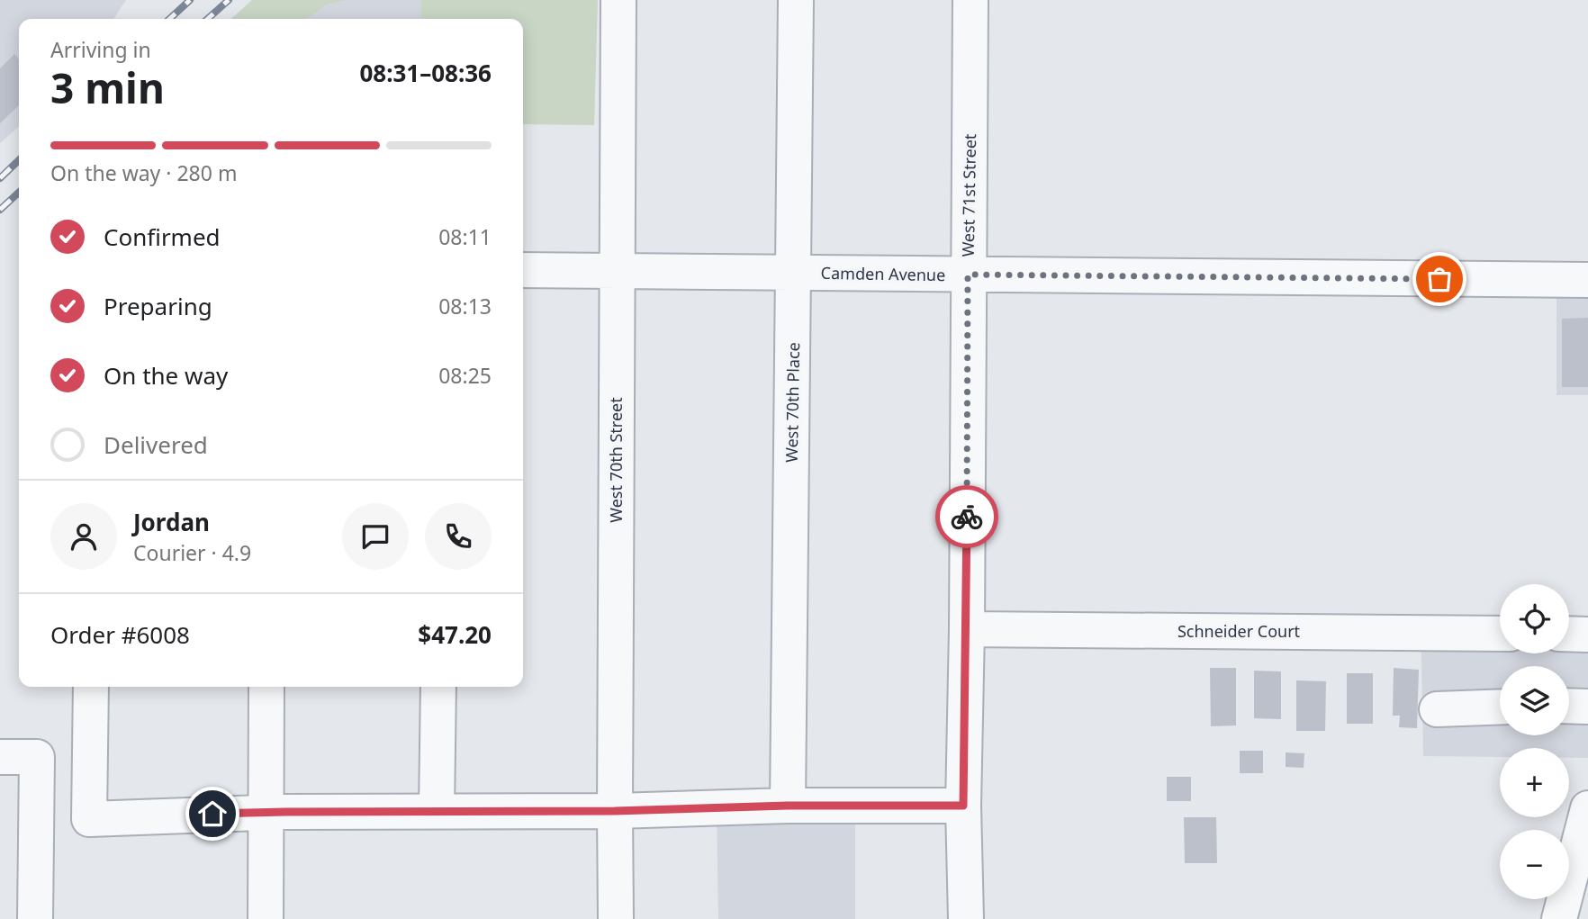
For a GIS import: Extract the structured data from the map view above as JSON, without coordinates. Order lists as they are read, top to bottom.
{
  "streets": {
    "street": [
      "West 71st Street",
      "Camden Avenue",
      "West 70th Place",
      "West 70th Street",
      "Schneider Court"
    ]
  },
  "crossings": [
    ["West 71st Street", "Camden Avenue"],
    ["West 71st Street", "Schneider Court"],
    ["Camden Avenue", "West 70th Place"],
    ["Camden Avenue", "West 70th Street"]
  ],
  "page": {
    "heading": ["3 min", "Arriving in", "08:31–08:36"],
    "panel": [
      "Jordan",
      "Courier · 4.9",
      "Order #6008",
      "$47.20"
    ],
    "bar": "On the way · 280 m",
    "list": [
      ["Confirmed", "08:11"],
      ["Preparing", "08:13"],
      ["On the way", "08:25"],
      "Delivered"
    ],
    "map_buttons": ["+", "−"]
  }
}
